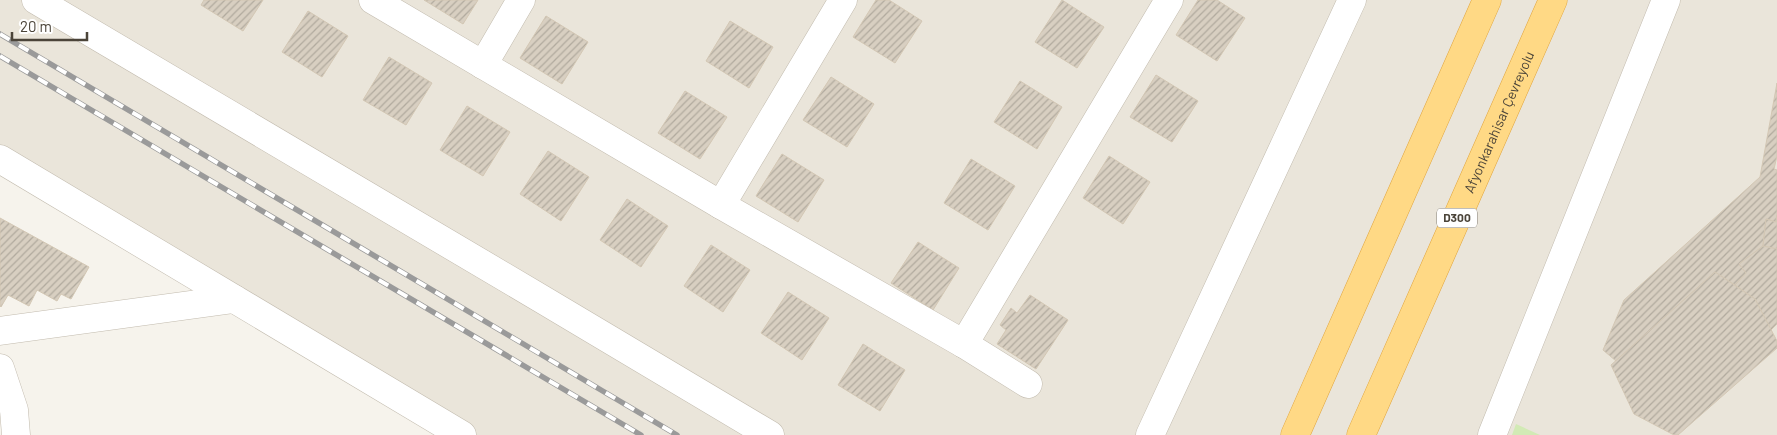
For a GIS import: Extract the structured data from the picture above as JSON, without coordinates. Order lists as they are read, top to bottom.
{
  "streets": {
    "highway": ["Afyonkarahisar Çevreyolu", "D300"]
  },
  "scale_bar": "20 m"
}
